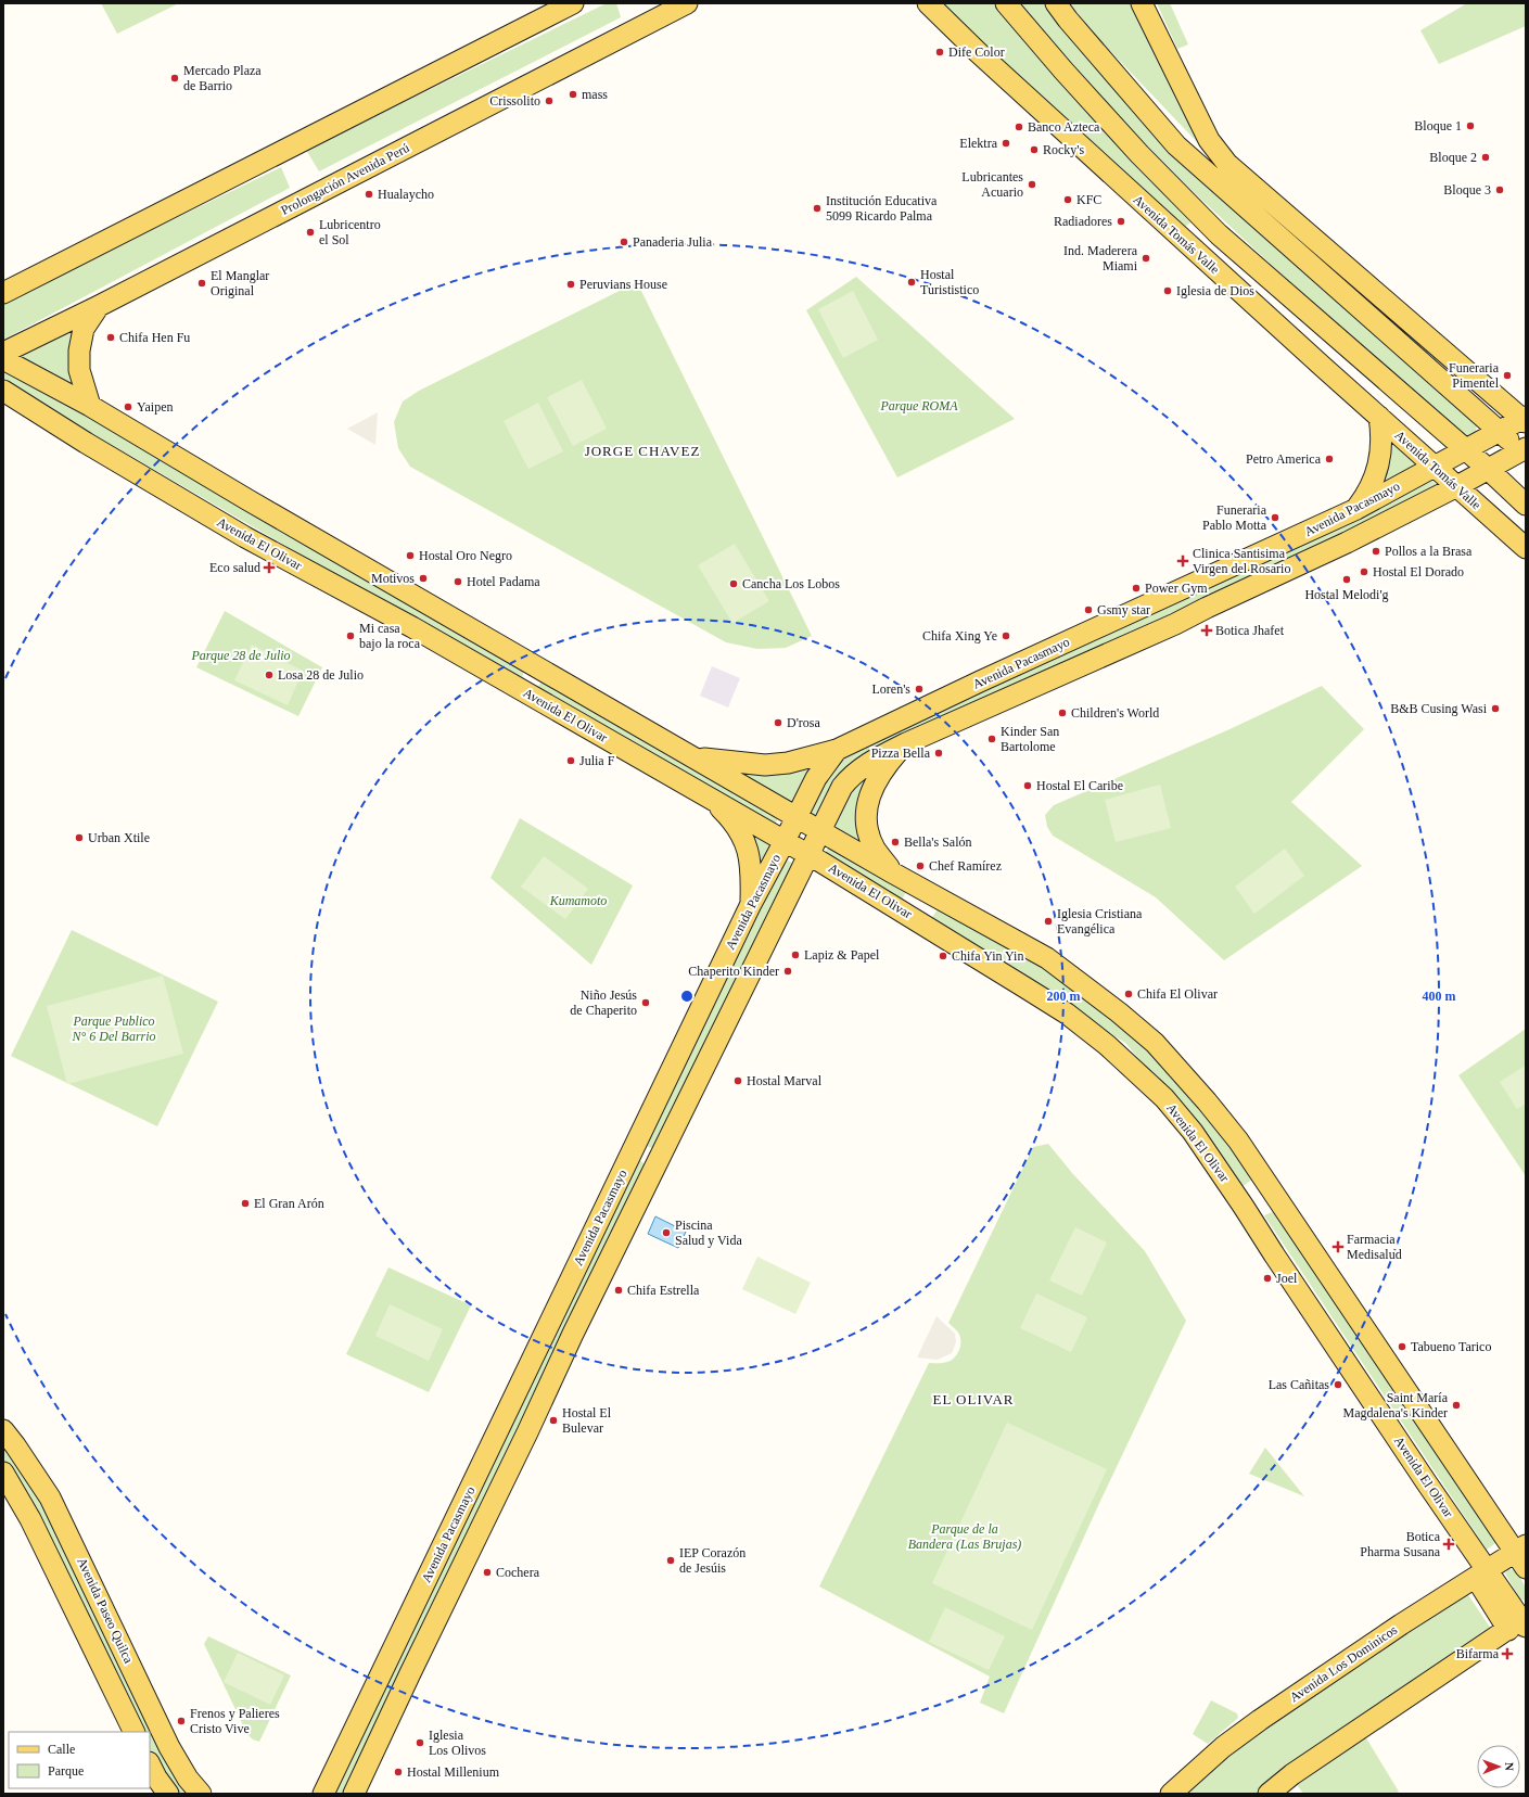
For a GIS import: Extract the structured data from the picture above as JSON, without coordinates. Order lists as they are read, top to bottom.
{
  "streets": {
    "main road": [
      "Prolongación Avenida Perú",
      "Avenida Tomás Valle",
      "Avenida Pacasmayo",
      "Avenida El Olivar",
      "Avenida Paseo Quilca",
      "Avenida Los Dominicos"
    ]
  },
  "crossings": [
    ["Avenida Tomás Valle", "Avenida Pacasmayo"],
    ["Avenida Pacasmayo", "Avenida El Olivar"],
    ["Avenida El Olivar", "Avenida Los Dominicos"]
  ],
  "districts": ["JORGE CHAVEZ", "EL OLIVAR"],
  "parks": [
    "Parque ROMA",
    "Parque 28 de Julio",
    "Kumamoto",
    "Parque Publico N° 6 Del Barrio",
    "Parque de la Bandera (Las Brujas)"
  ],
  "places": {
    "other": [
      "Dife Color",
      "Mercado Plaza de Barrio",
      "mass",
      "Crissolito",
      "Bloque 1",
      "Banco Azteca",
      "Elektra",
      "Rocky's",
      "Bloque 2",
      "Lubricantes Acuario",
      "Bloque 3",
      "Hualaycho",
      "KFC",
      "Institución Educativa 5099 Ricardo Palma",
      "Radiadores",
      "Lubricentro el Sol",
      "Panaderia Julia",
      "Ind. Maderera Miami",
      "Hostal Turististico",
      "El Manglar Original",
      "Peruvians House",
      "Iglesia de Dios",
      "Chifa Hen Fu",
      "Funeraria Pimentel",
      "Yaipen",
      "Petro America",
      "Funeraria Pablo Motta",
      "Pollos a la Brasa",
      "Hostal Oro Negro",
      "Hostal El Dorado",
      "Motivos",
      "Hostal Melodi'g",
      "Hotel Padama",
      "Cancha Los Lobos",
      "Power Gym",
      "Gsmy star",
      "Mi casa bajo la roca",
      "Chifa Xing Ye",
      "Losa 28 de Julio",
      "Loren's",
      "B&B Cusing Wasi",
      "Children's World",
      "D'rosa",
      "Kinder San Bartolome",
      "Pizza Bella",
      "Julia F",
      "Hostal El Caribe",
      "Urban Xtile",
      "Bella's Salón",
      "Chef Ramírez",
      "Iglesia Cristiana Evangélica",
      "Lapiz & Papel",
      "Chifa Yin Yin",
      "Chaperito Kinder",
      "Chifa El Olivar",
      "Niño Jesús de Chaperito",
      "Hostal Marval",
      "El Gran Arón",
      "Piscina Salud y Vida",
      "Joel",
      "Chifa Estrella",
      "Tabueno Tarico",
      "Las Cañitas",
      "Saint María Magdalena's Kinder",
      "Hostal El Bulevar",
      "IEP Corazón de Jesúis",
      "Cochera",
      "Frenos y Palieres Cristo Vive",
      "Iglesia Los Olivos",
      "Hostal Millenium"
    ],
    "health": [
      "Clinica Santisima Virgen del Rosario",
      "Eco salud",
      "Botica Jhafet",
      "Farmacia Medisalud",
      "Botica Pharma Susana",
      "Bifarma"
    ]
  },
  "legend": ["Calle", "Parque"],
  "north": "right",
  "rings": ["200 m", "400 m"]
}
